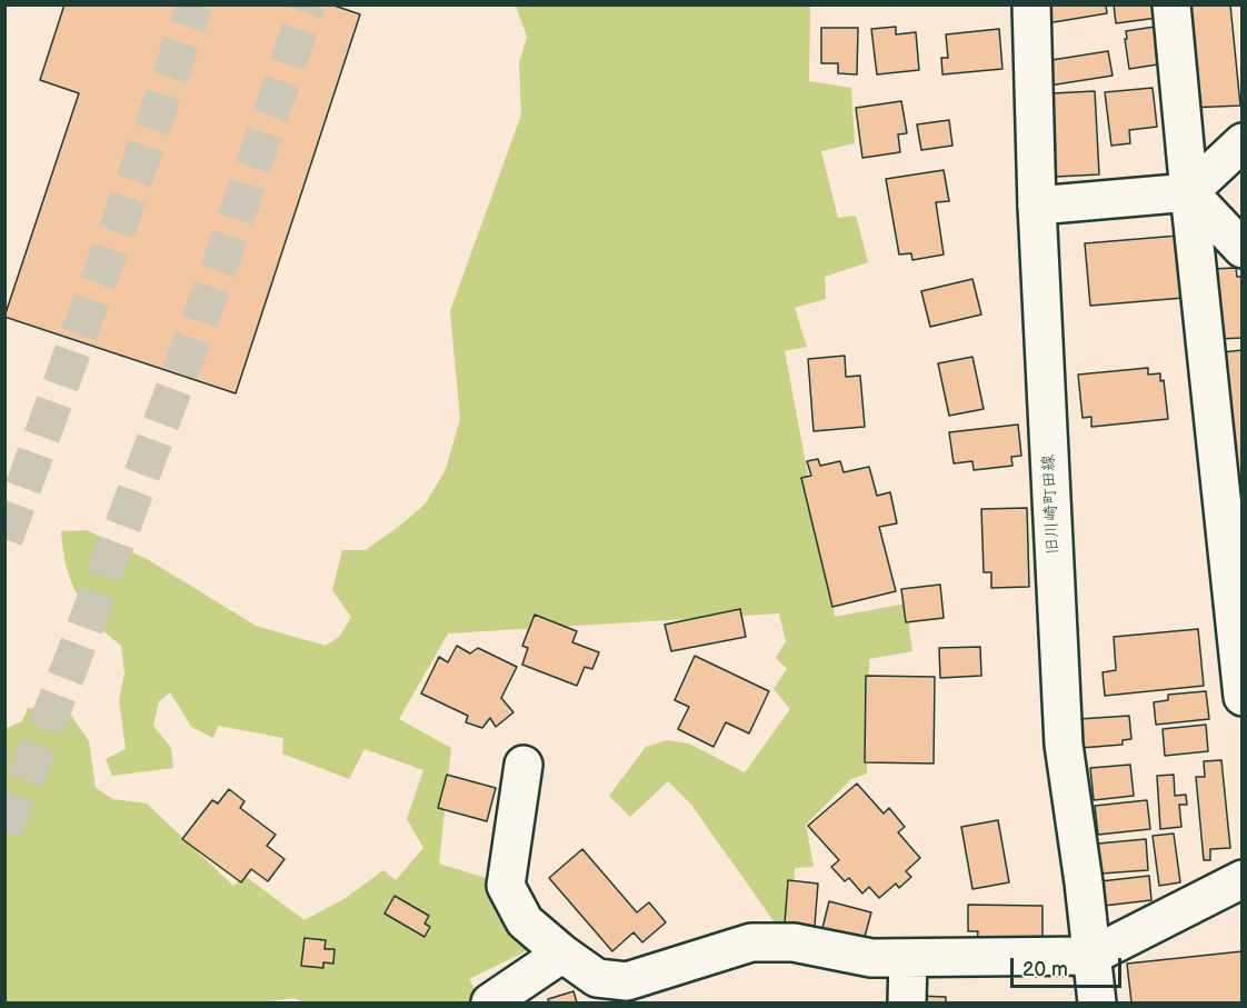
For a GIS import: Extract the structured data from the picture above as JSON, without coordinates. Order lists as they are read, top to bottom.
{
  "streets": {
    "street": ["旧川崎町田線"]
  },
  "scale_bar": "20 m"
}
